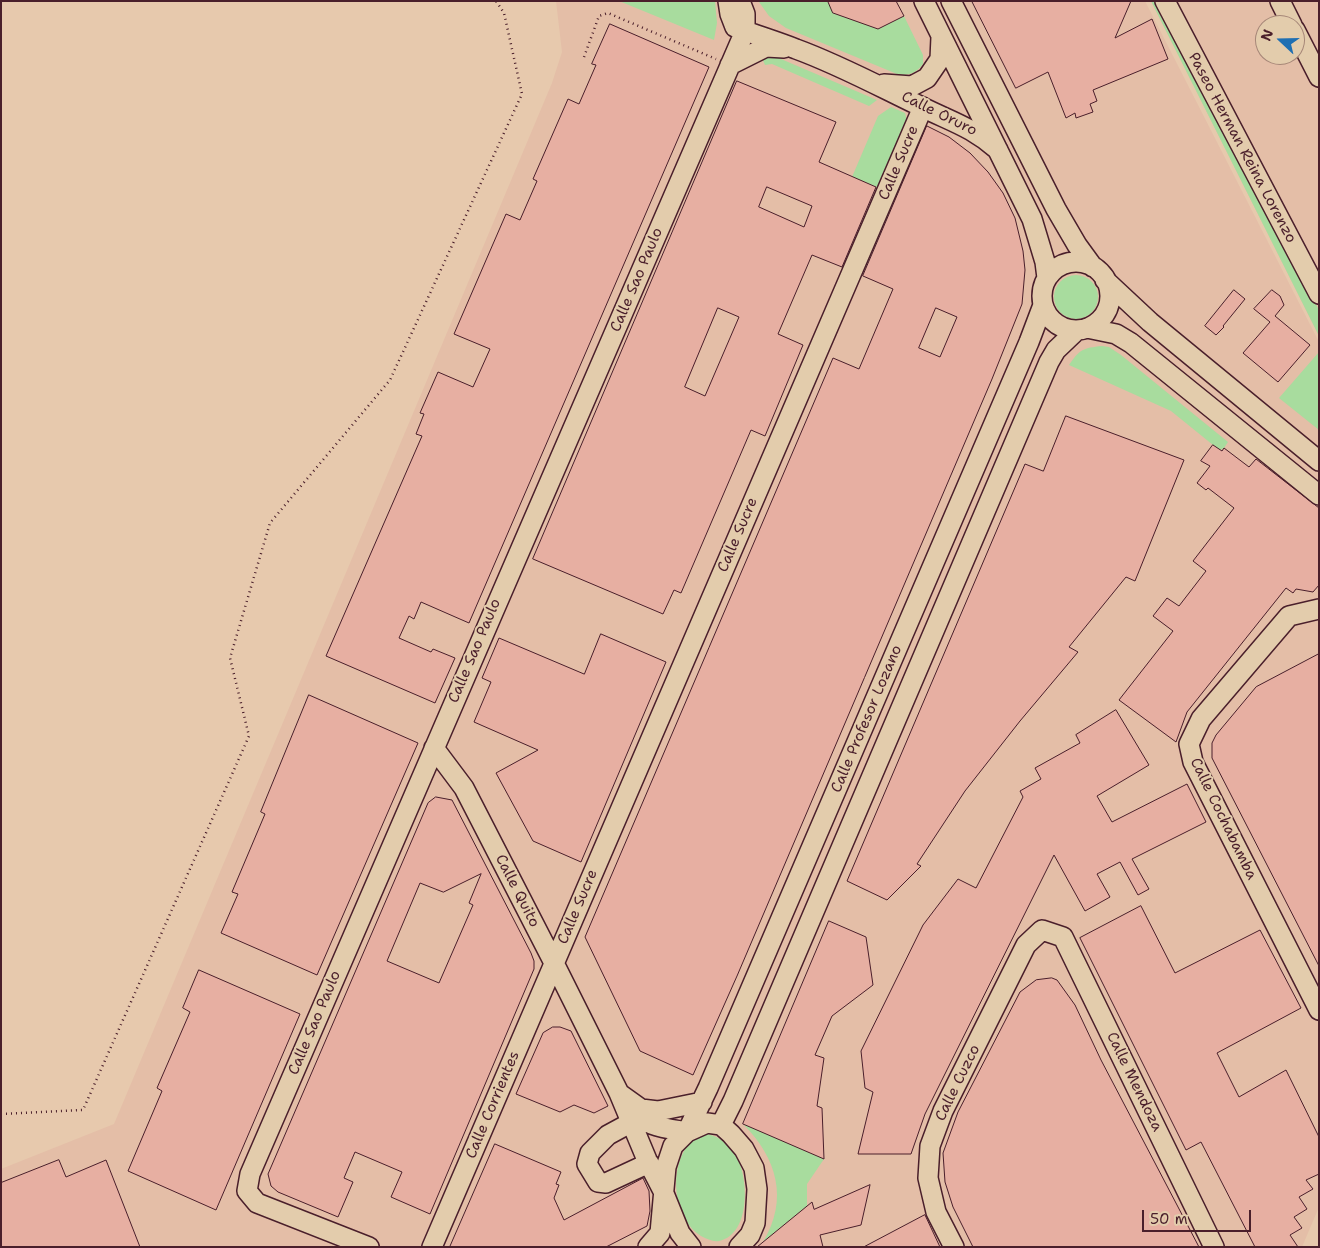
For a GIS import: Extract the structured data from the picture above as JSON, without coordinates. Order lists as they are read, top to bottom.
{
  "streets": {
    "street": [
      "Calle Oruro",
      "Paseo Herman Reina Lorenzo",
      "Calle Sucre",
      "Calle Sao Paulo",
      "Calle Profesor Lozano",
      "Calle Cochabamba",
      "Calle Quito",
      "Calle Mendoza",
      "Calle Cuzco",
      "Calle Corrientes"
    ]
  },
  "crossings": [
    ["Calle Oruro", "Calle Sucre"],
    ["Calle Oruro", "Calle Sao Paulo"],
    ["Calle Sucre", "Calle Quito"],
    ["Calle Sucre", "Calle Corrientes"],
    ["Calle Sao Paulo", "Calle Quito"],
    ["Calle Profesor Lozano", "Calle Quito"],
    ["Calle Quito", "Calle Corrientes"],
    ["Calle Mendoza", "Calle Cuzco"]
  ],
  "scale_bar": "50 m",
  "north": "left"
}
